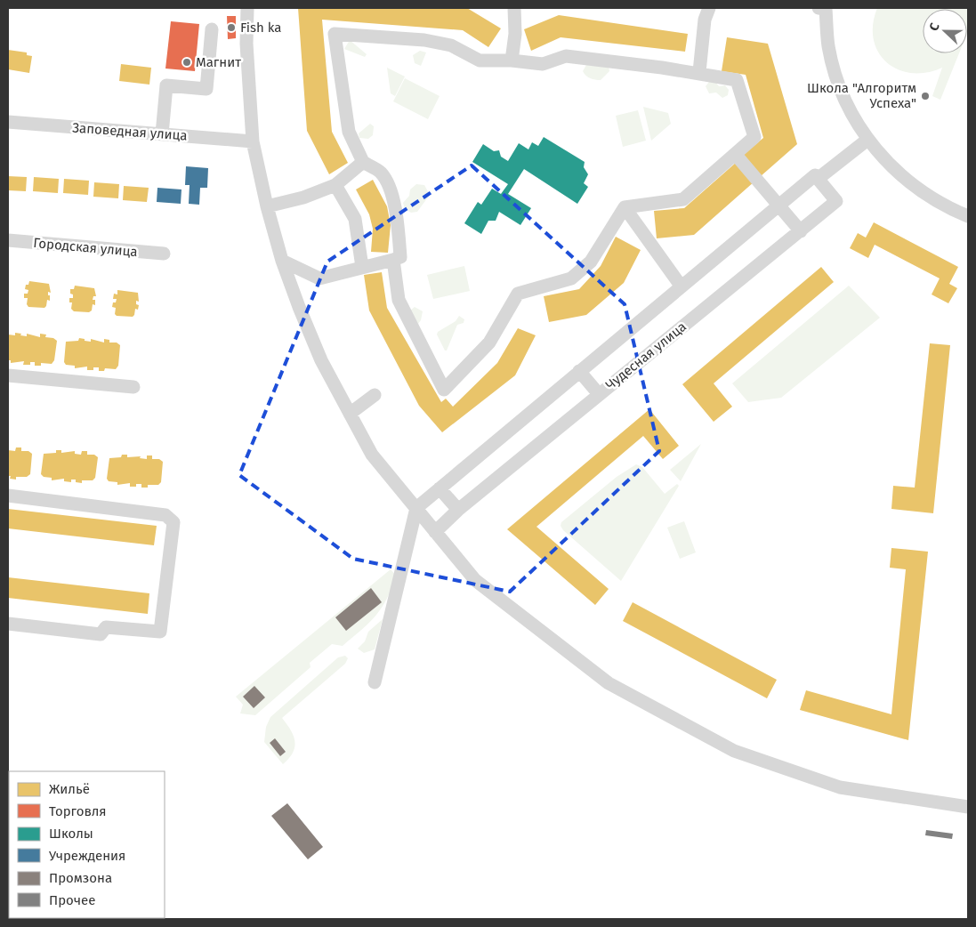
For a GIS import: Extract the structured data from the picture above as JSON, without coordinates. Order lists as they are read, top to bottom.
{
  "streets": {
    "street": ["Заповедная улица", "Городская улица", "Чудесная улица"]
  },
  "places": ["Fish ka", "Магнит", "Школа \"Алгоритм Успеха\""],
  "legend": [
    "Жильё",
    "Торговля",
    "Школы",
    "Учреждения",
    "Промзона",
    "Прочее"
  ],
  "north": "left"
}
